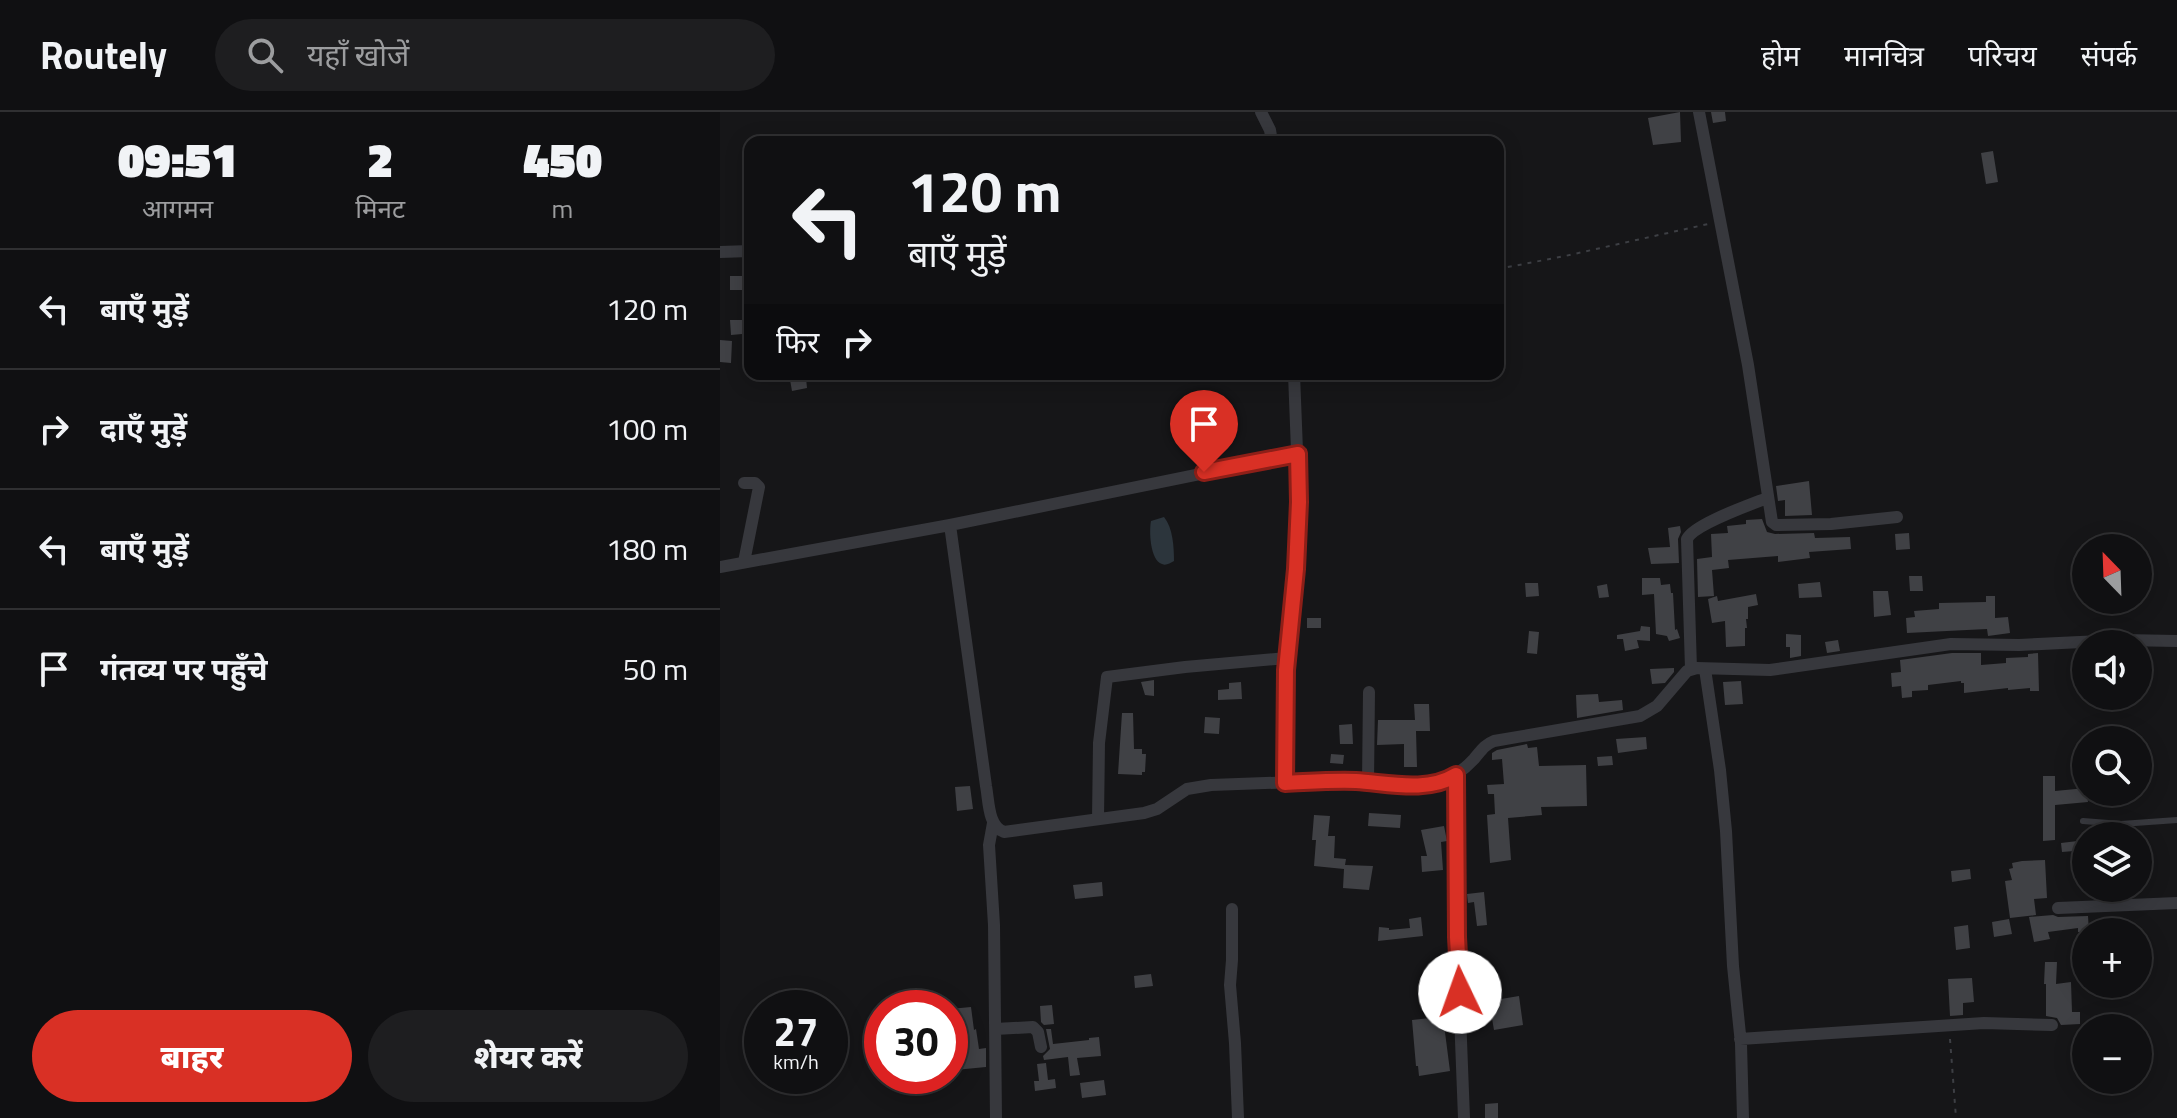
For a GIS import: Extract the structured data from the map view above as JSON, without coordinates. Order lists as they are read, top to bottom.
{
  "north": "top left",
  "page": {
    "header": "Routely",
    "search": "यहाँ खोजें",
    "nav": [
      "होम",
      "मानचित्र",
      "परिचय",
      "संपर्क"
    ],
    "eta": [
      "09:51",
      "आगमन",
      "2",
      "मिनट",
      "450",
      "m"
    ],
    "turn": ["120 m", "बाएँ मुड़ें"],
    "list": [
      {
        "name": "बाएँ मुड़ें",
        "value": "120 m"
      },
      {
        "name": "दाएँ मुड़ें",
        "value": "100 m"
      },
      {
        "name": "बाएँ मुड़ें",
        "value": "180 m"
      },
      {
        "name": "गंतव्य पर पहुँचे",
        "value": "50 m"
      }
    ],
    "then": "फिर",
    "map_buttons": ["+", "−"],
    "speed": "27 km/h",
    "limit": "30",
    "buttons": ["बाहर", "शेयर करें"]
  }
}
